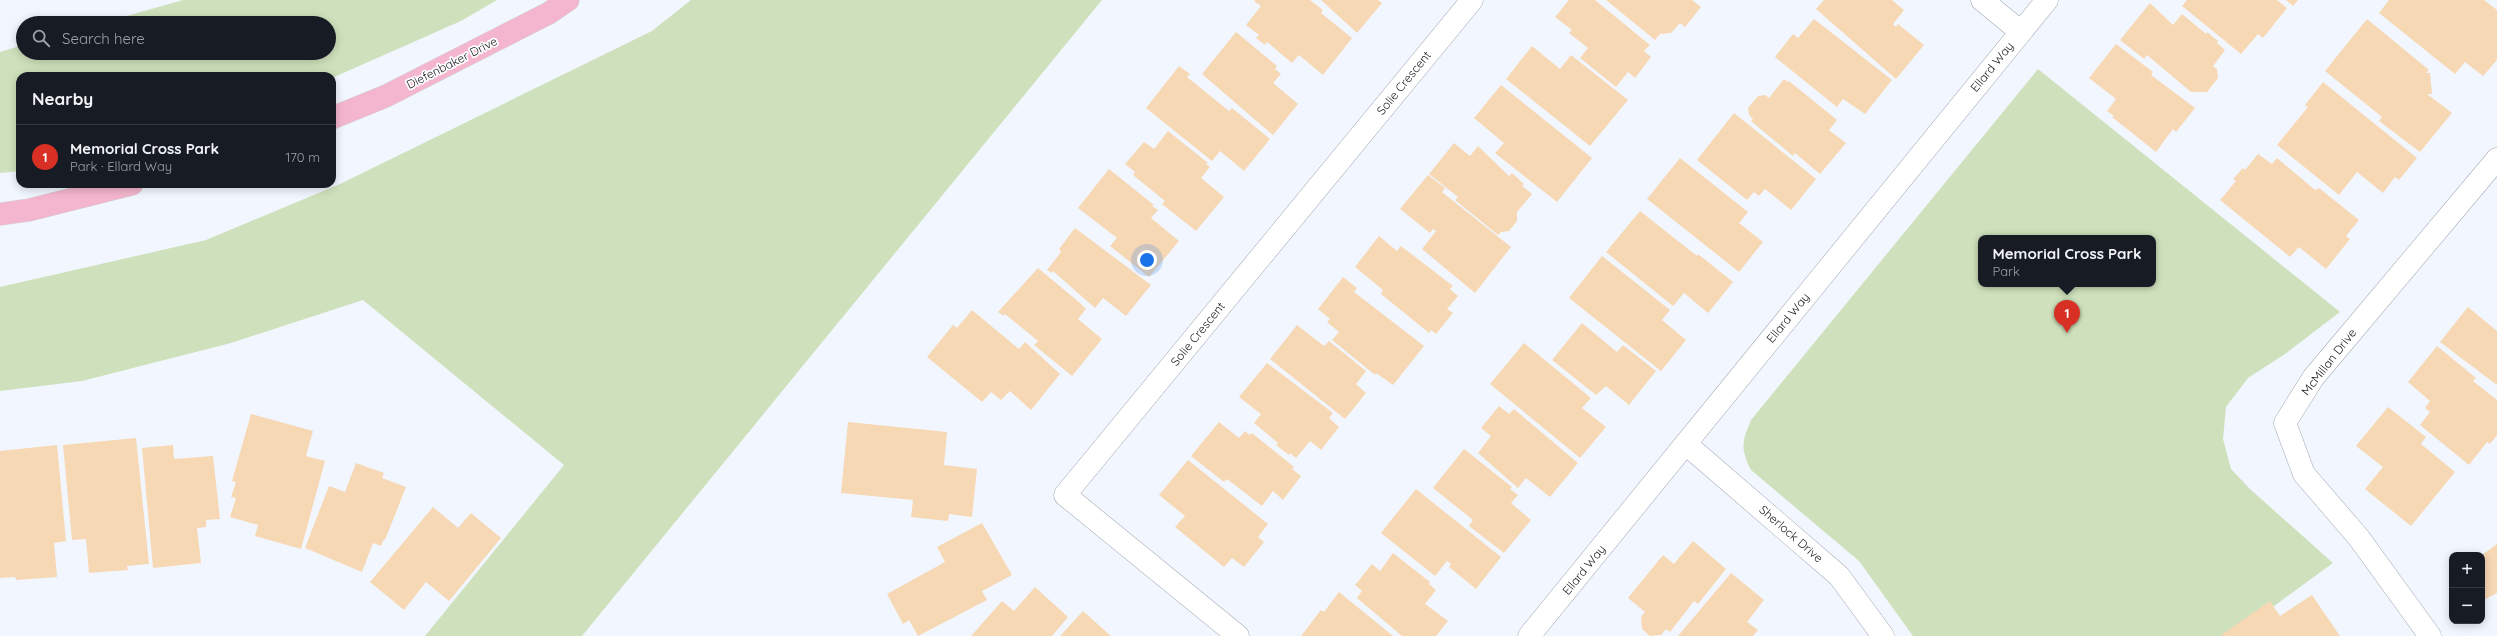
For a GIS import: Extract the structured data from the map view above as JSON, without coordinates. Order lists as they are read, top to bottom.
{
  "streets": {
    "main road": ["Diefenbaker Drive"],
    "street": [
      "Ellard Way",
      "Solie Crescent",
      "McMillan Drive",
      "Sherlock Drive"
    ]
  },
  "crossings": [
    ["Ellard Way", "Sherlock Drive"]
  ],
  "page": {
    "search": "Search here",
    "heading": "Nearby",
    "list": [
      {
        "mark": "1",
        "name": "Memorial Cross Park",
        "note": "Park · Ellard Way",
        "value": "170 m"
      }
    ],
    "popup": ["Memorial Cross Park", "Park"],
    "pins": "1",
    "map_buttons": ["+", "−"]
  }
}
